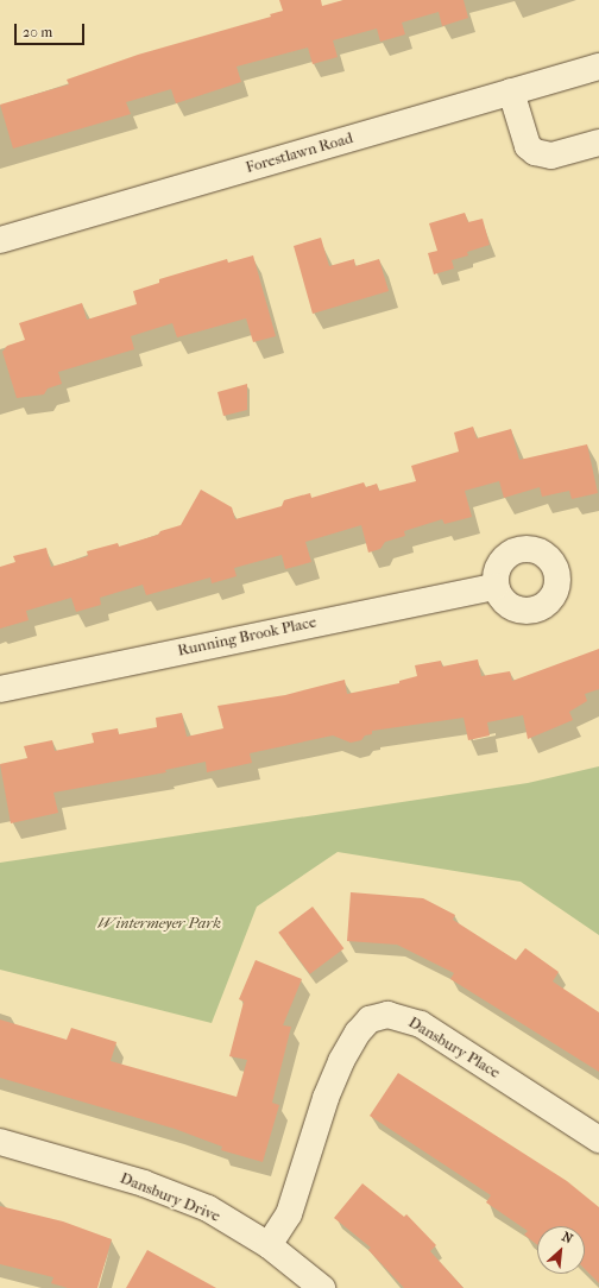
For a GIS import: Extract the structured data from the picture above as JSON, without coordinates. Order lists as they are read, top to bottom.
{
  "streets": {
    "street": [
      "Forestlawn Road",
      "Running Brook Place",
      "Dansbury Place",
      "Dansbury Drive"
    ]
  },
  "crossings": [
    ["Dansbury Place", "Dansbury Drive"]
  ],
  "parks": ["Wintermeyer Park"],
  "scale_bar": "20 m",
  "north": "top right"
}
